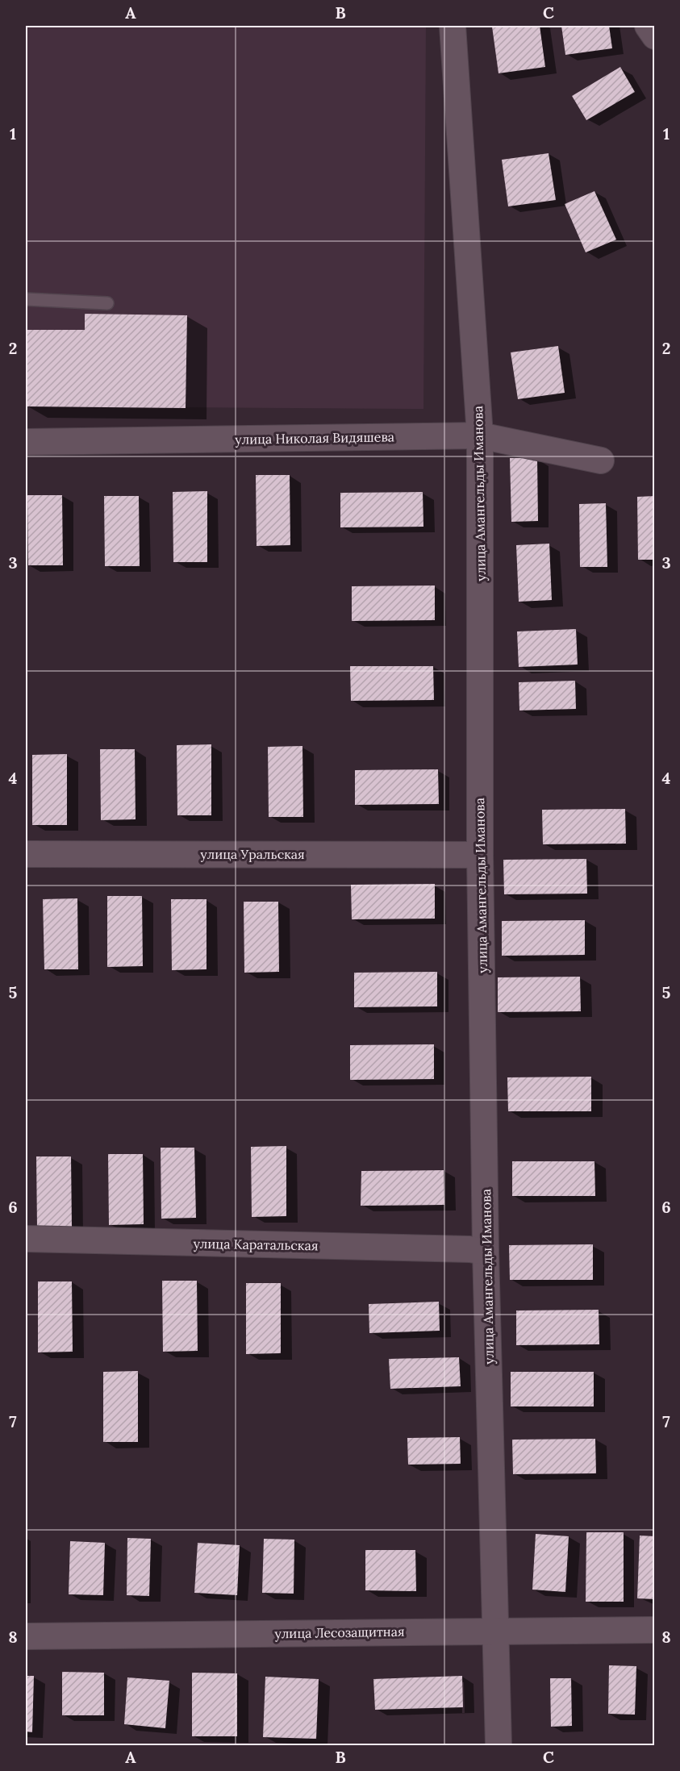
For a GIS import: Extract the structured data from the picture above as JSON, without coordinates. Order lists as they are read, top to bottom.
{
  "streets": {
    "street": [
      "улица Николая Видяшева",
      "улица Амангельды Иманова",
      "улица Уральская",
      "улица Каратальская",
      "улица Лесозащитная"
    ]
  },
  "crossings": [
    ["улица Николая Видяшева", "улица Амангельды Иманова"],
    ["улица Амангельды Иманова", "улица Уральская"],
    ["улица Амангельды Иманова", "улица Каратальская"],
    ["улица Амангельды Иманова", "улица Лесозащитная"]
  ],
  "grid": {
    "columns": ["A", "B", "C"],
    "rows": [
      "1",
      "2",
      "3",
      "4",
      "5",
      "6",
      "7",
      "8"
    ]
  }
}
